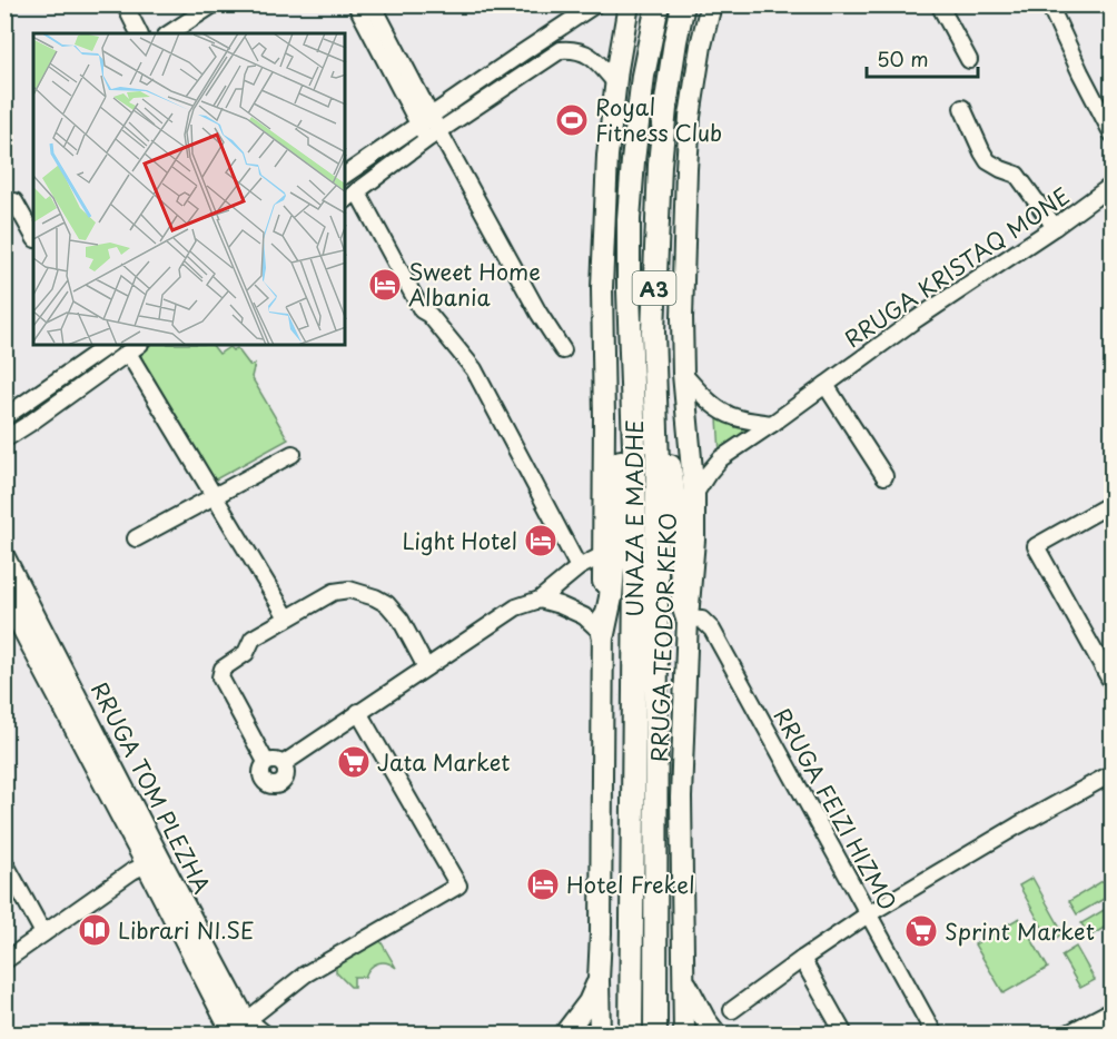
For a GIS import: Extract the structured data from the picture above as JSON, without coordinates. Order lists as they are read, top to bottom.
{
  "streets": {
    "highway": ["A3", "UNAZA E MADHE"],
    "main road": ["RRUGA TEODOR KEKO", "RRUGA TOM PLEZHA"],
    "street": ["RRUGA KRISTAQ MONE", "RRUGA FEIZI HIZMO"]
  },
  "crossings": [
    ["RRUGA KRISTAQ MONE", "RRUGA TEODOR KEKO"],
    ["RRUGA TEODOR KEKO", "RRUGA FEIZI HIZMO"]
  ],
  "places": {
    "sports": ["Royal Fitness Club"],
    "hotel": ["Sweet Home Albania", "Light Hotel", "Hotel Frekel"],
    "supermarket": ["Jata Market", "Sprint Market"],
    "library": ["Librari NI.SE"]
  },
  "scale_bar": "50 m"
}
